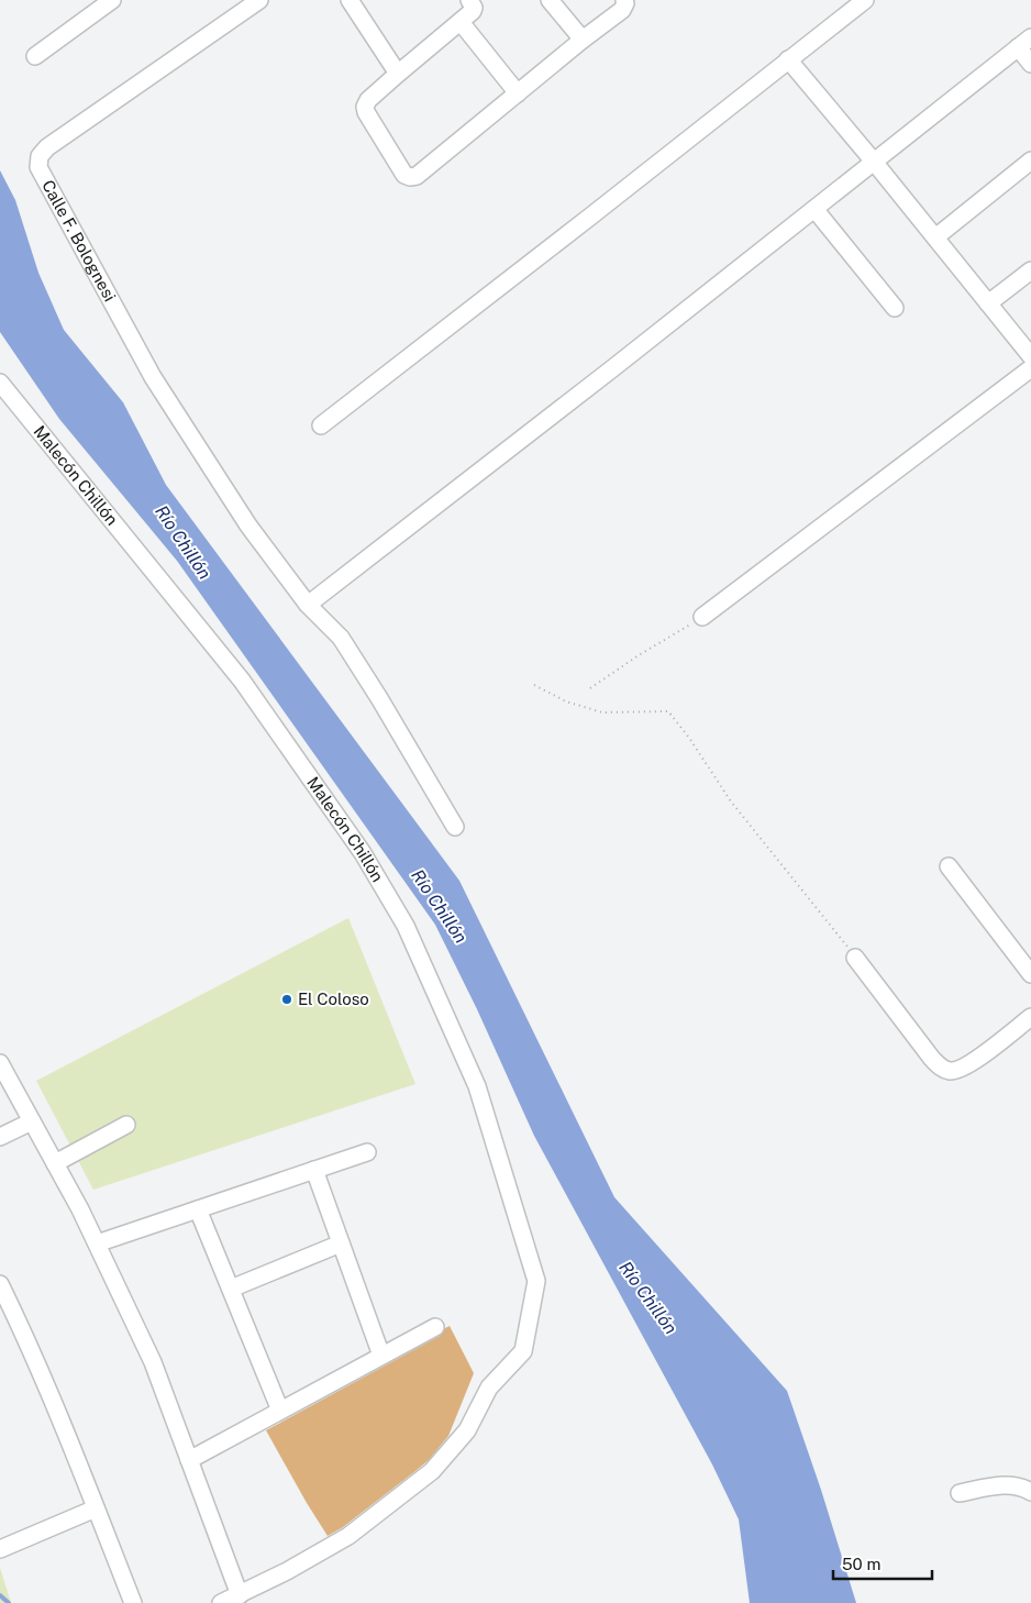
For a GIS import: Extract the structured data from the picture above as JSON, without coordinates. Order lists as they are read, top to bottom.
{
  "streets": {
    "street": ["Calle F. Bolognesi", "Malecón Chillón"]
  },
  "water": ["Río Chillón"],
  "places": ["El Coloso"],
  "scale_bar": "50 m"
}
